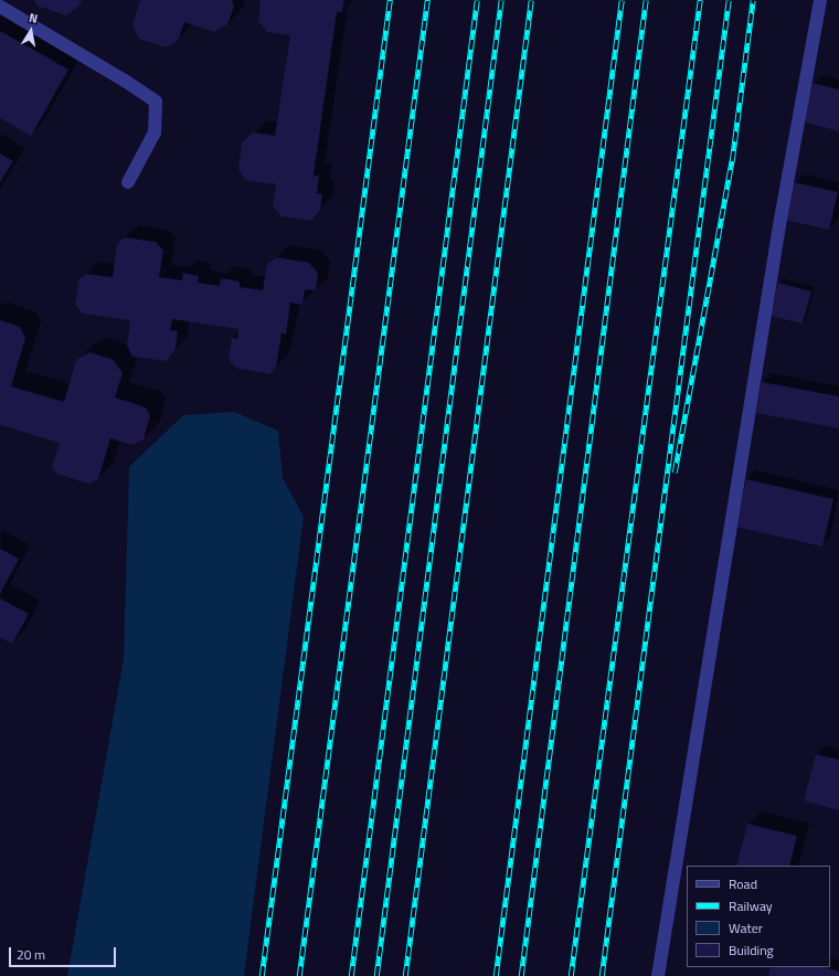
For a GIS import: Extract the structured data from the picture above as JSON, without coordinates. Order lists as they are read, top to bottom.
{
  "legend": [
    "Road",
    "Railway",
    "Water",
    "Building"
  ],
  "scale_bar": "20 m",
  "north": "top"
}
